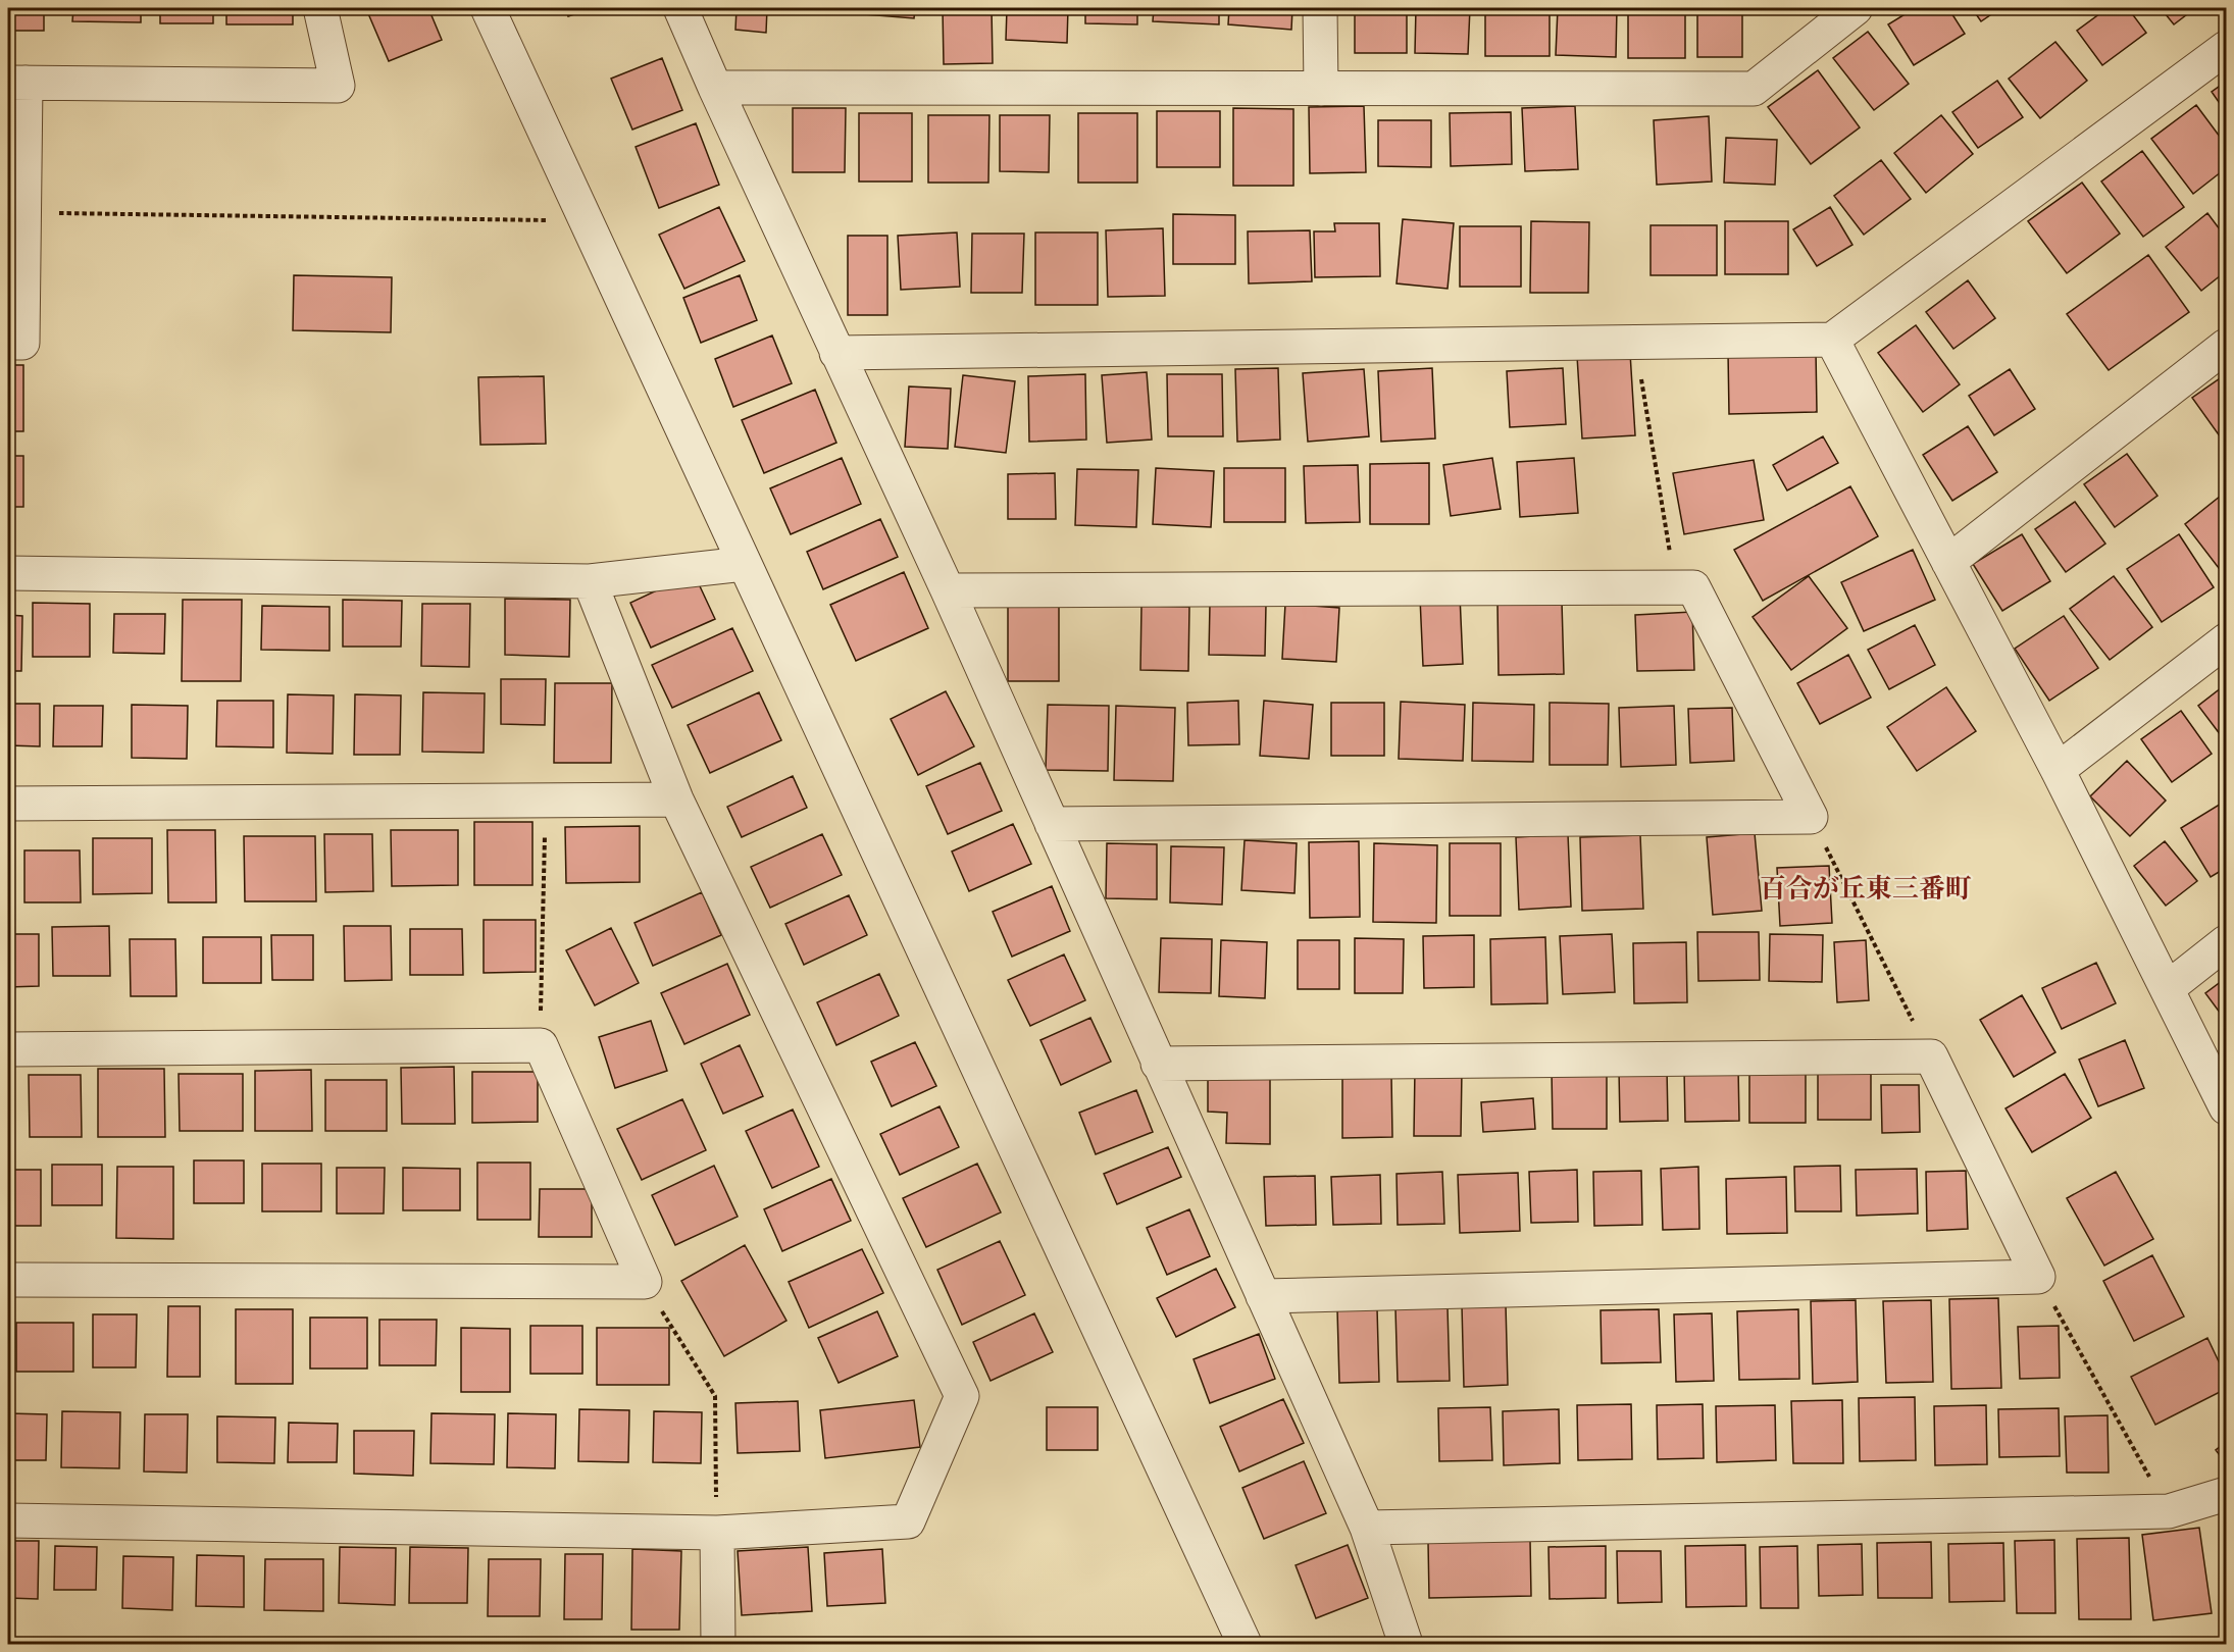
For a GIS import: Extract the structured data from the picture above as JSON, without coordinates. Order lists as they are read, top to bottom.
{
  "districts": ["百合が丘東三番町"]
}
